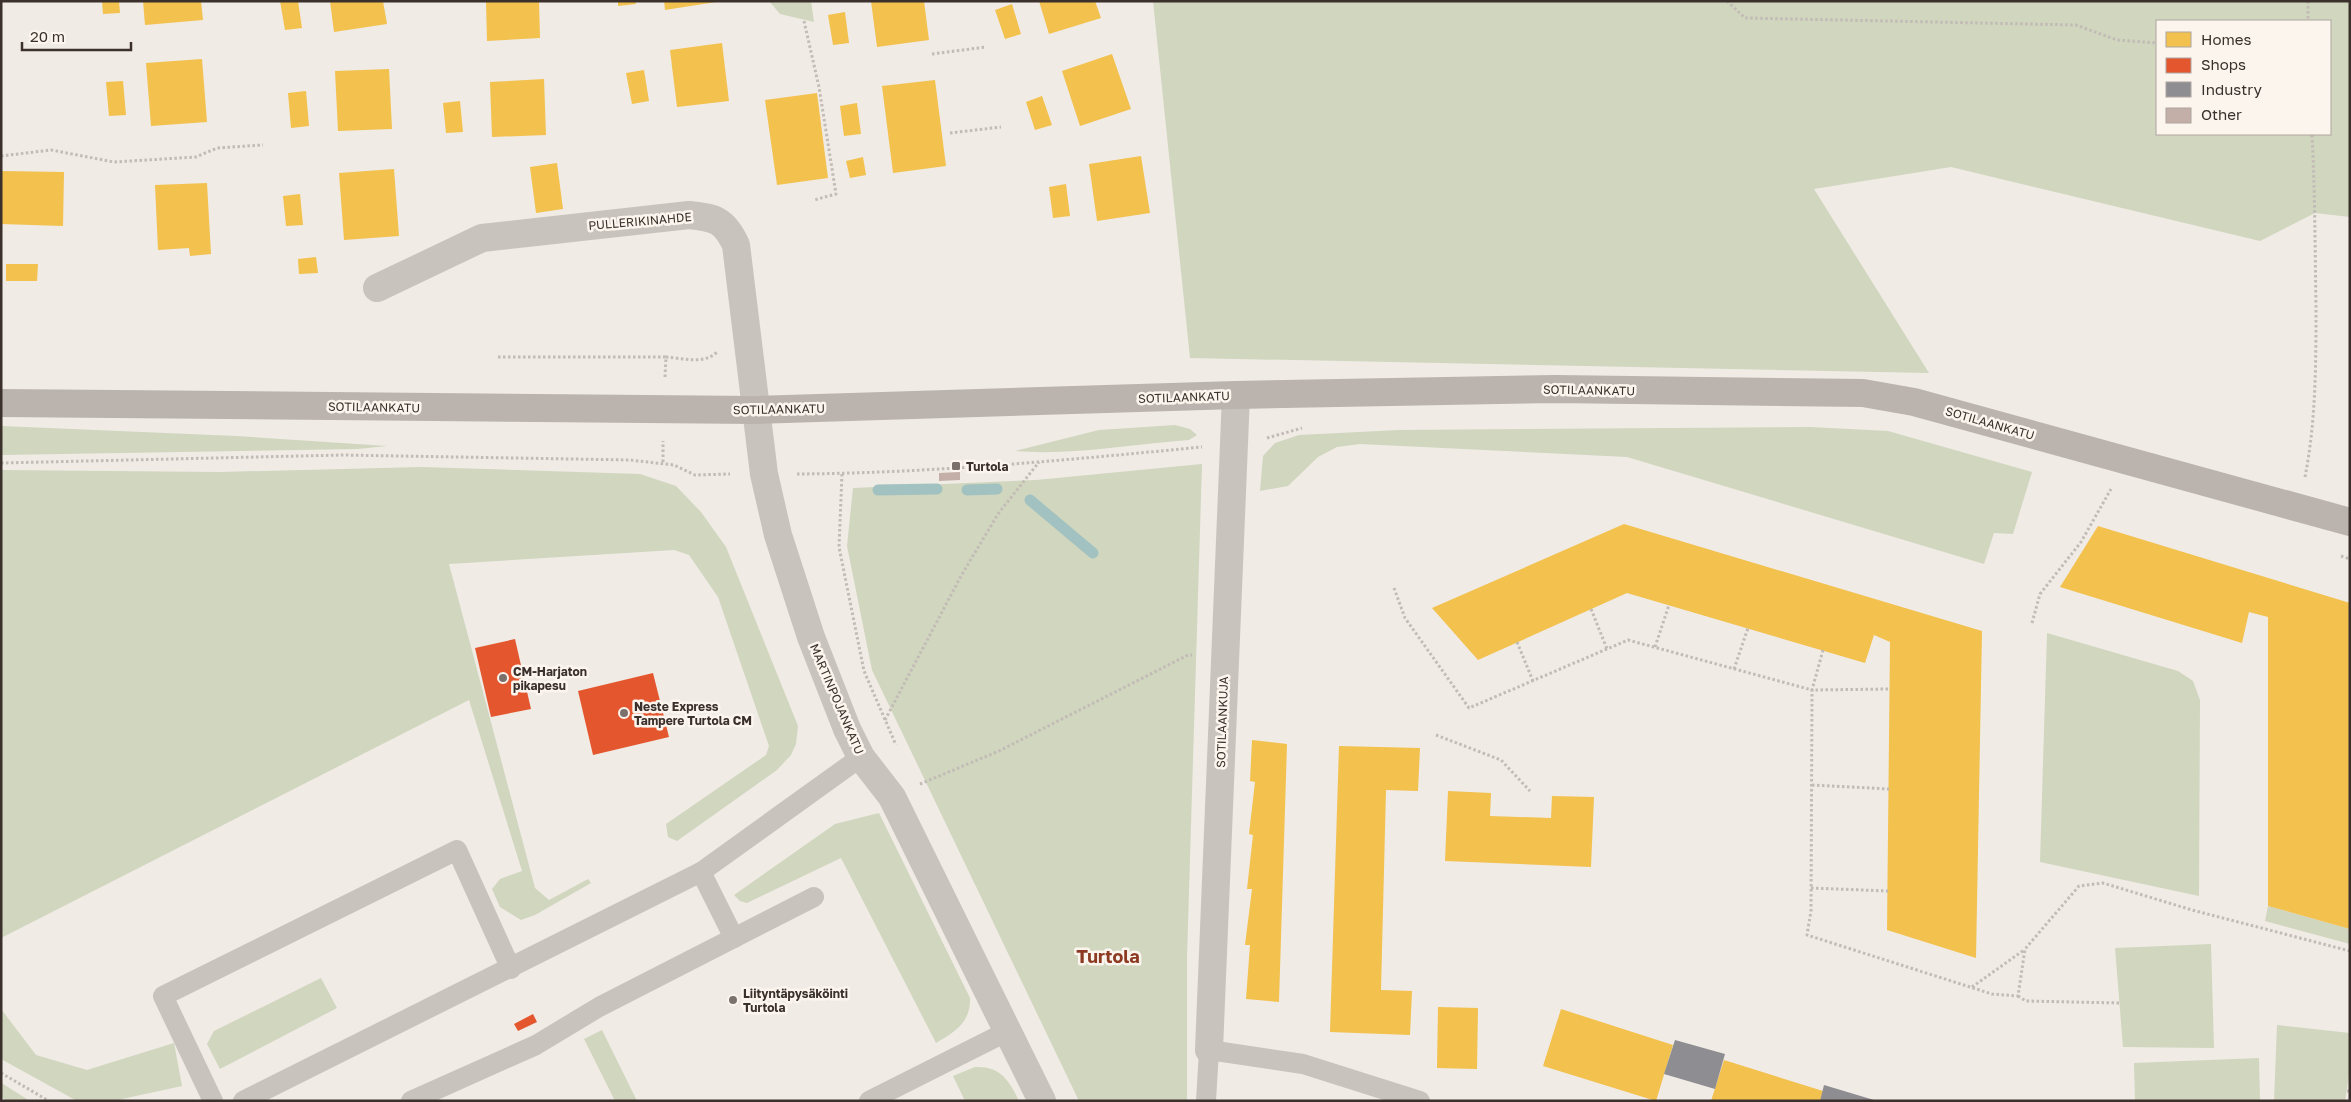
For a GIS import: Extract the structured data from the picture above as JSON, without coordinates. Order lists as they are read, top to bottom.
{
  "streets": {
    "main road": ["SOTILAANKATU"],
    "street": ["PULLERIKINAHDE", "MARTINPOJANKATU", "SOTILAANKUJA"]
  },
  "crossings": [
    ["PULLERIKINAHDE", "SOTILAANKATU"],
    ["PULLERIKINAHDE", "MARTINPOJANKATU"],
    ["SOTILAANKATU", "MARTINPOJANKATU"],
    ["SOTILAANKATU", "SOTILAANKUJA"]
  ],
  "districts": ["Turtola"],
  "places": {
    "transit": ["Turtola"],
    "other": ["CM-Harjaton pikapesu", "Neste Express Tampere Turtola CM", "Liityntäpysäköinti Turtola"]
  },
  "legend": [
    "Homes",
    "Shops",
    "Industry",
    "Other"
  ],
  "scale_bar": "20 m"
}
